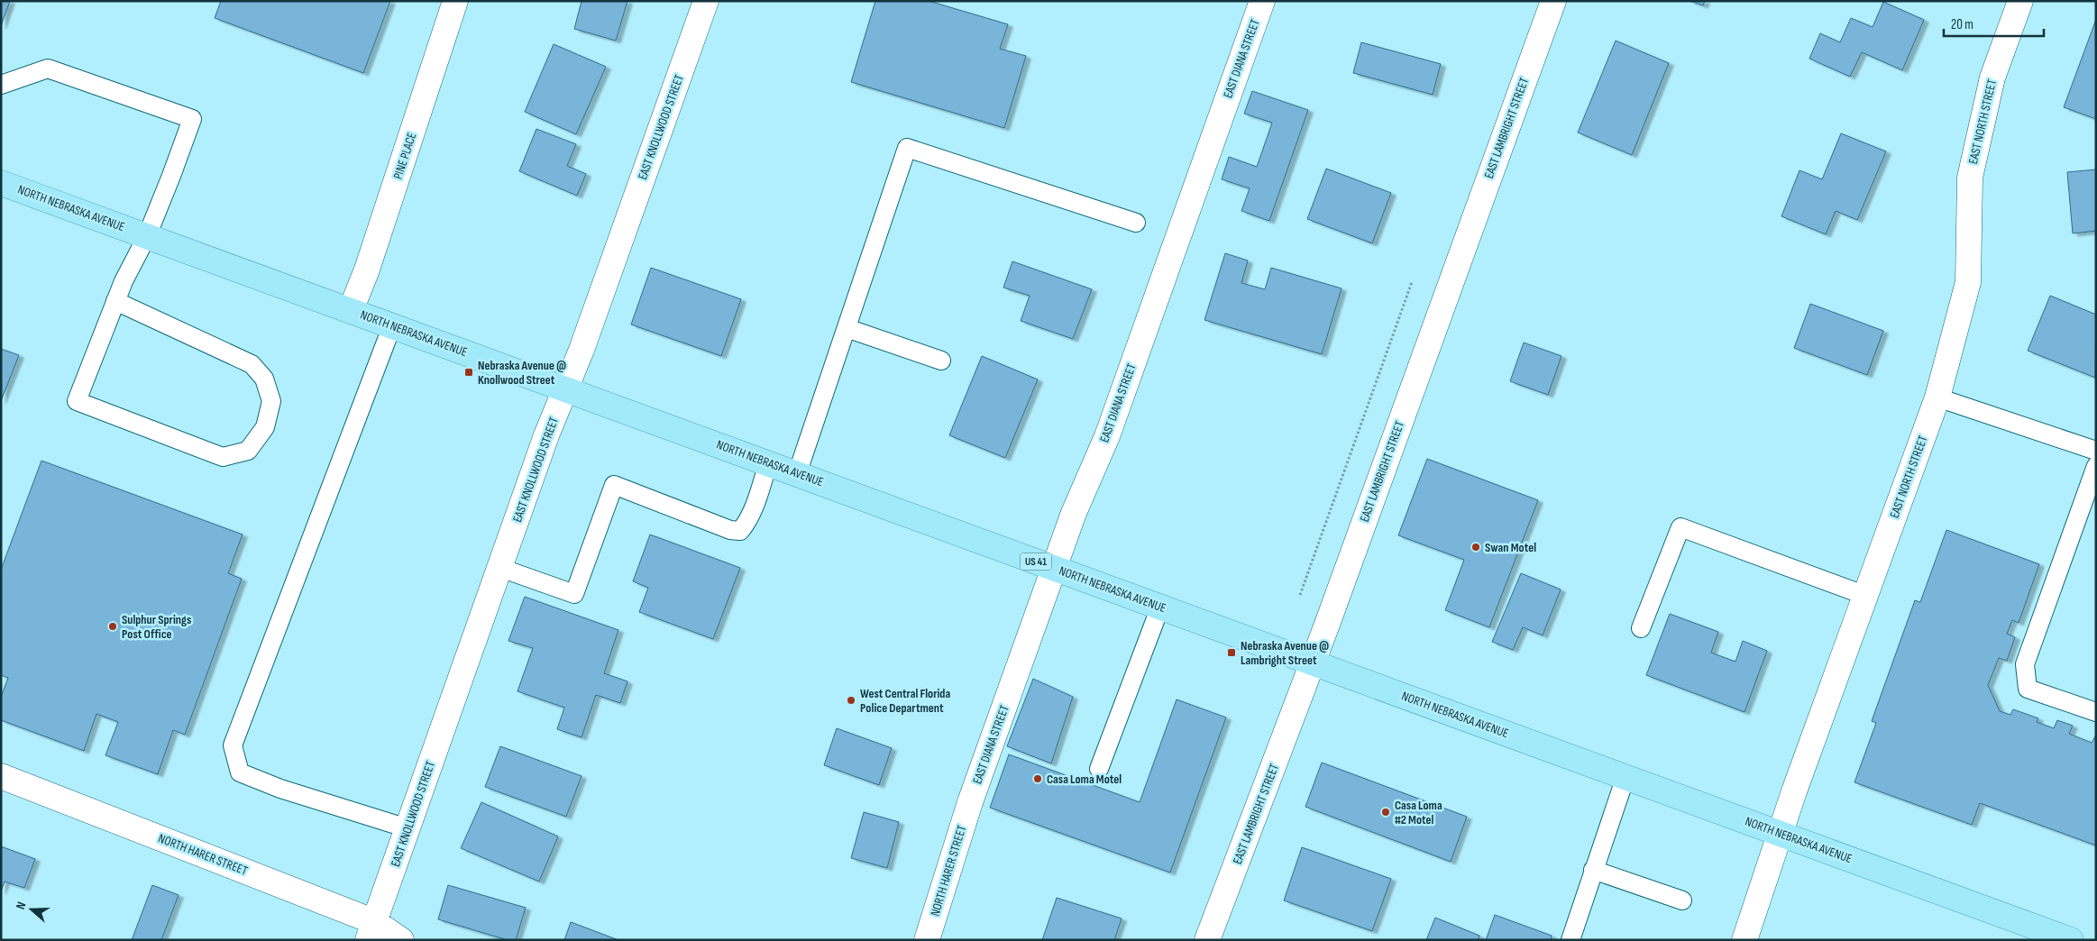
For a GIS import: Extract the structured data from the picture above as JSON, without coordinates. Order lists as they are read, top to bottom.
{
  "streets": {
    "main road": ["NORTH NEBRASKA AVENUE", "US 41"],
    "street": [
      "EAST DIANA STREET",
      "EAST NORTH STREET",
      "EAST KNOLLWOOD STREET",
      "EAST LAMBRIGHT STREET",
      "PINE PLACE",
      "NORTH HARER STREET"
    ]
  },
  "crossings": [
    ["EAST DIANA STREET", "NORTH NEBRASKA AVENUE"],
    ["EAST DIANA STREET", "NORTH HARER STREET"],
    ["EAST NORTH STREET", "NORTH NEBRASKA AVENUE"],
    ["EAST KNOLLWOOD STREET", "NORTH NEBRASKA AVENUE"],
    ["EAST KNOLLWOOD STREET", "NORTH HARER STREET"],
    ["EAST LAMBRIGHT STREET", "NORTH NEBRASKA AVENUE"],
    ["PINE PLACE", "NORTH NEBRASKA AVENUE"]
  ],
  "places": {
    "transit": ["Nebraska Avenue @ Knollwood Street", "Nebraska Avenue @ Lambright Street"],
    "other": [
      "Swan Motel",
      "Sulphur Springs Post Office",
      "West Central Florida Police Department",
      "Casa Loma Motel",
      "Casa Loma #2 Motel"
    ]
  },
  "scale_bar": "20 m",
  "north": "left"
}
